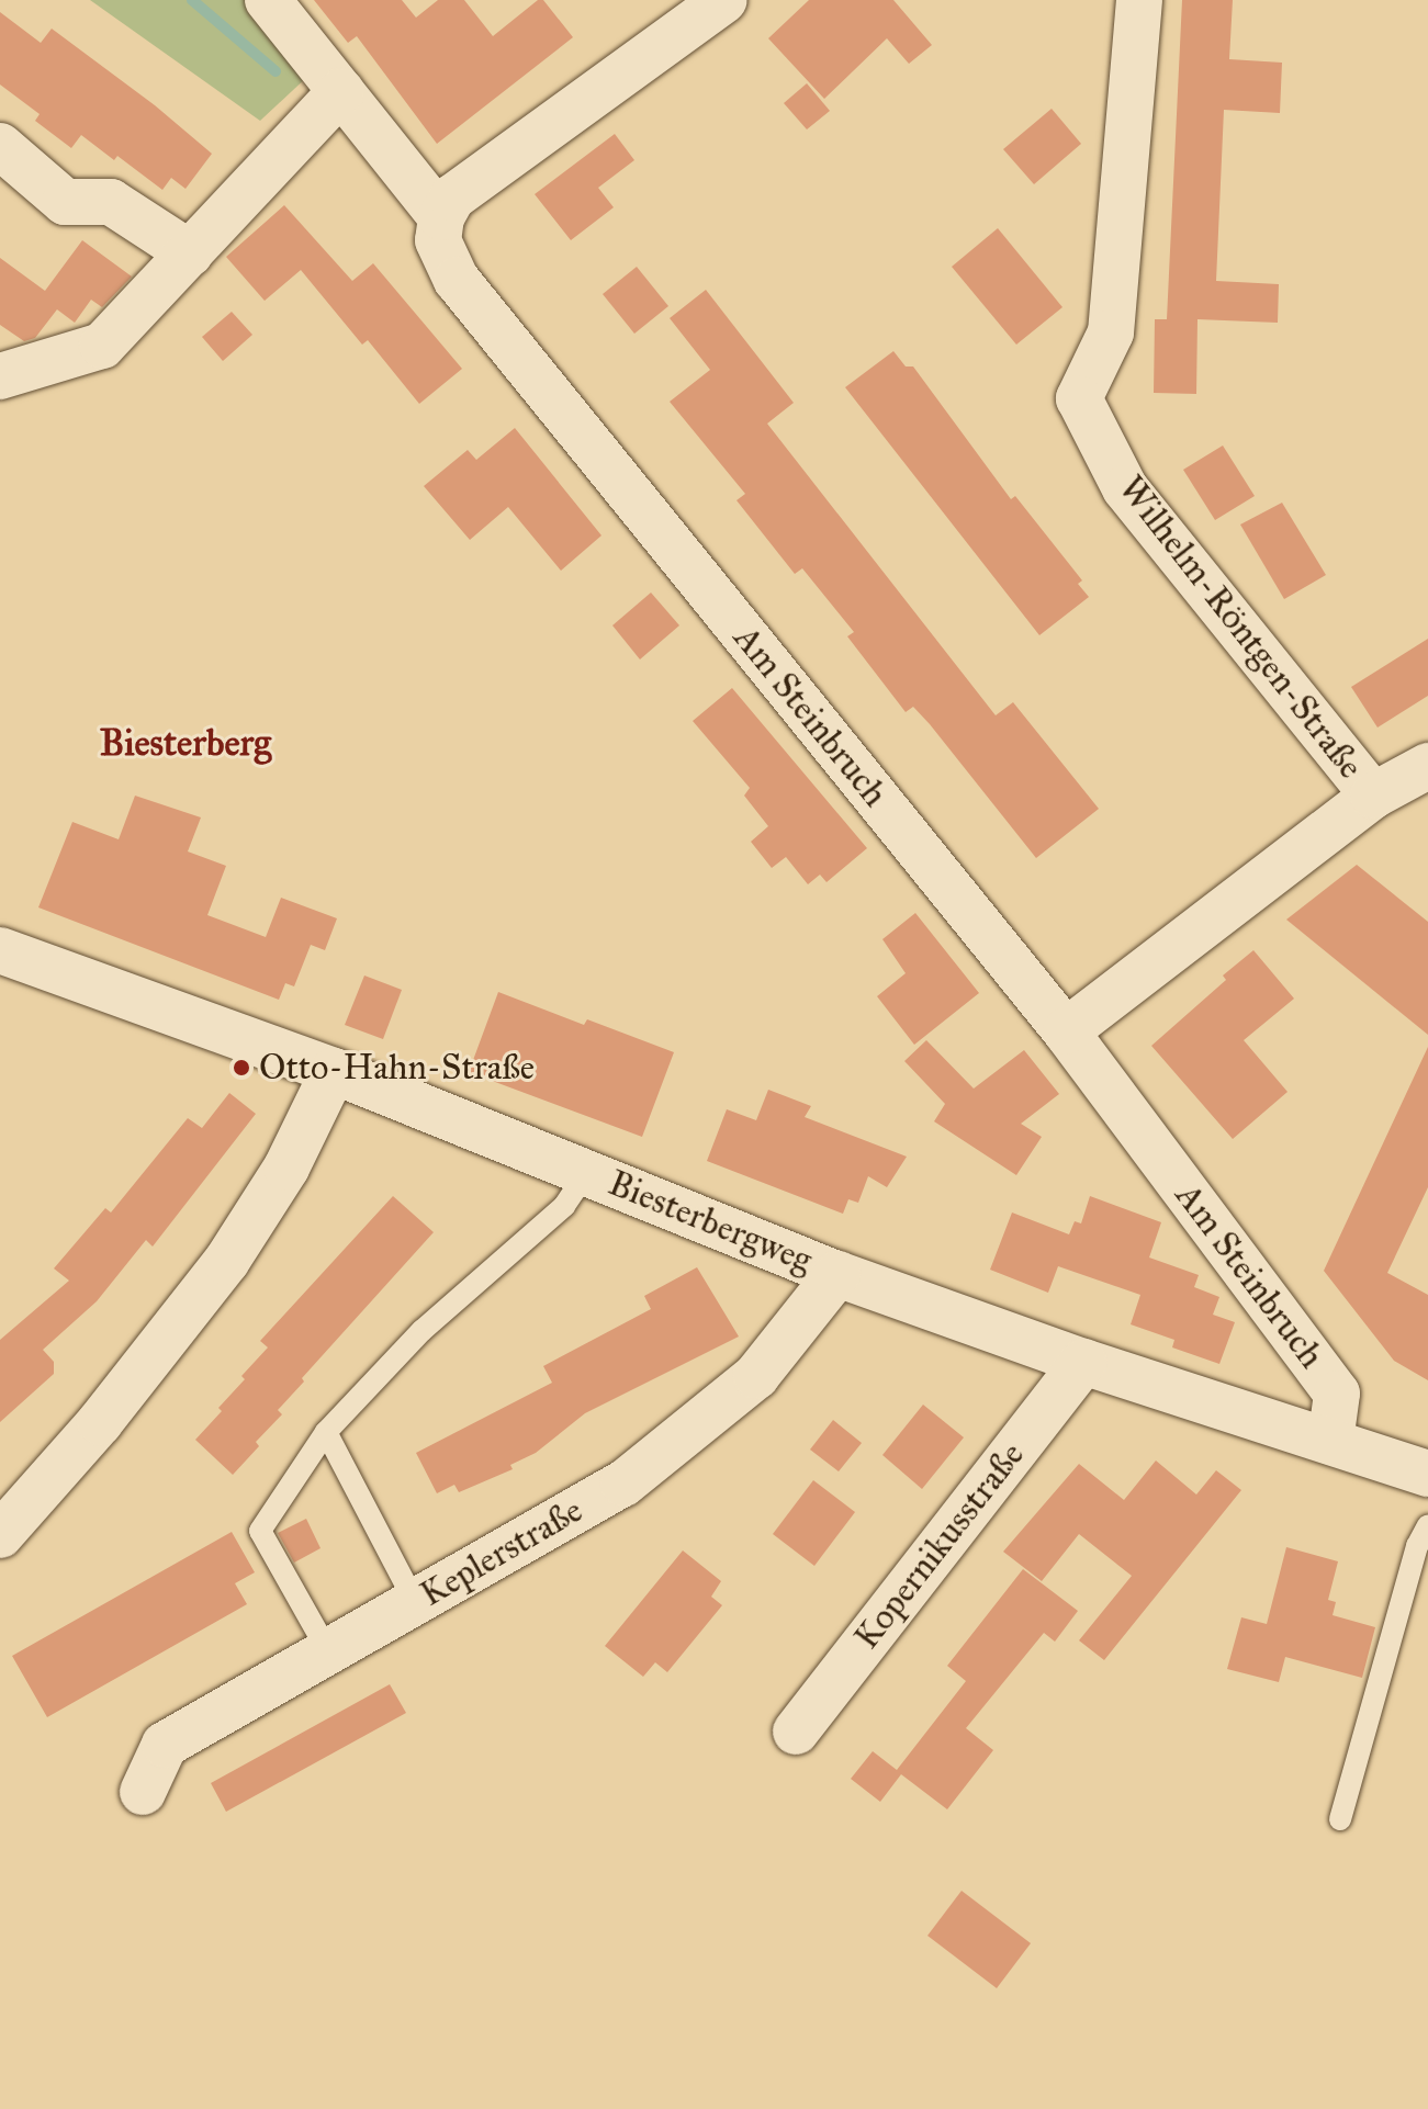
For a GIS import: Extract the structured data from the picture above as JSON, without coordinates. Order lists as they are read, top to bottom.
{
  "streets": {
    "street": [
      "Wilhelm-Röntgen-Straße",
      "Am Steinbruch",
      "Biesterbergweg",
      "Kopernikusstraße",
      "Keplerstraße"
    ]
  },
  "crossings": [
    ["Am Steinbruch", "Biesterbergweg"],
    ["Biesterbergweg", "Kopernikusstraße"],
    ["Biesterbergweg", "Keplerstraße"]
  ],
  "districts": ["Biesterberg"],
  "places": ["Otto-Hahn-Straße"]
}
